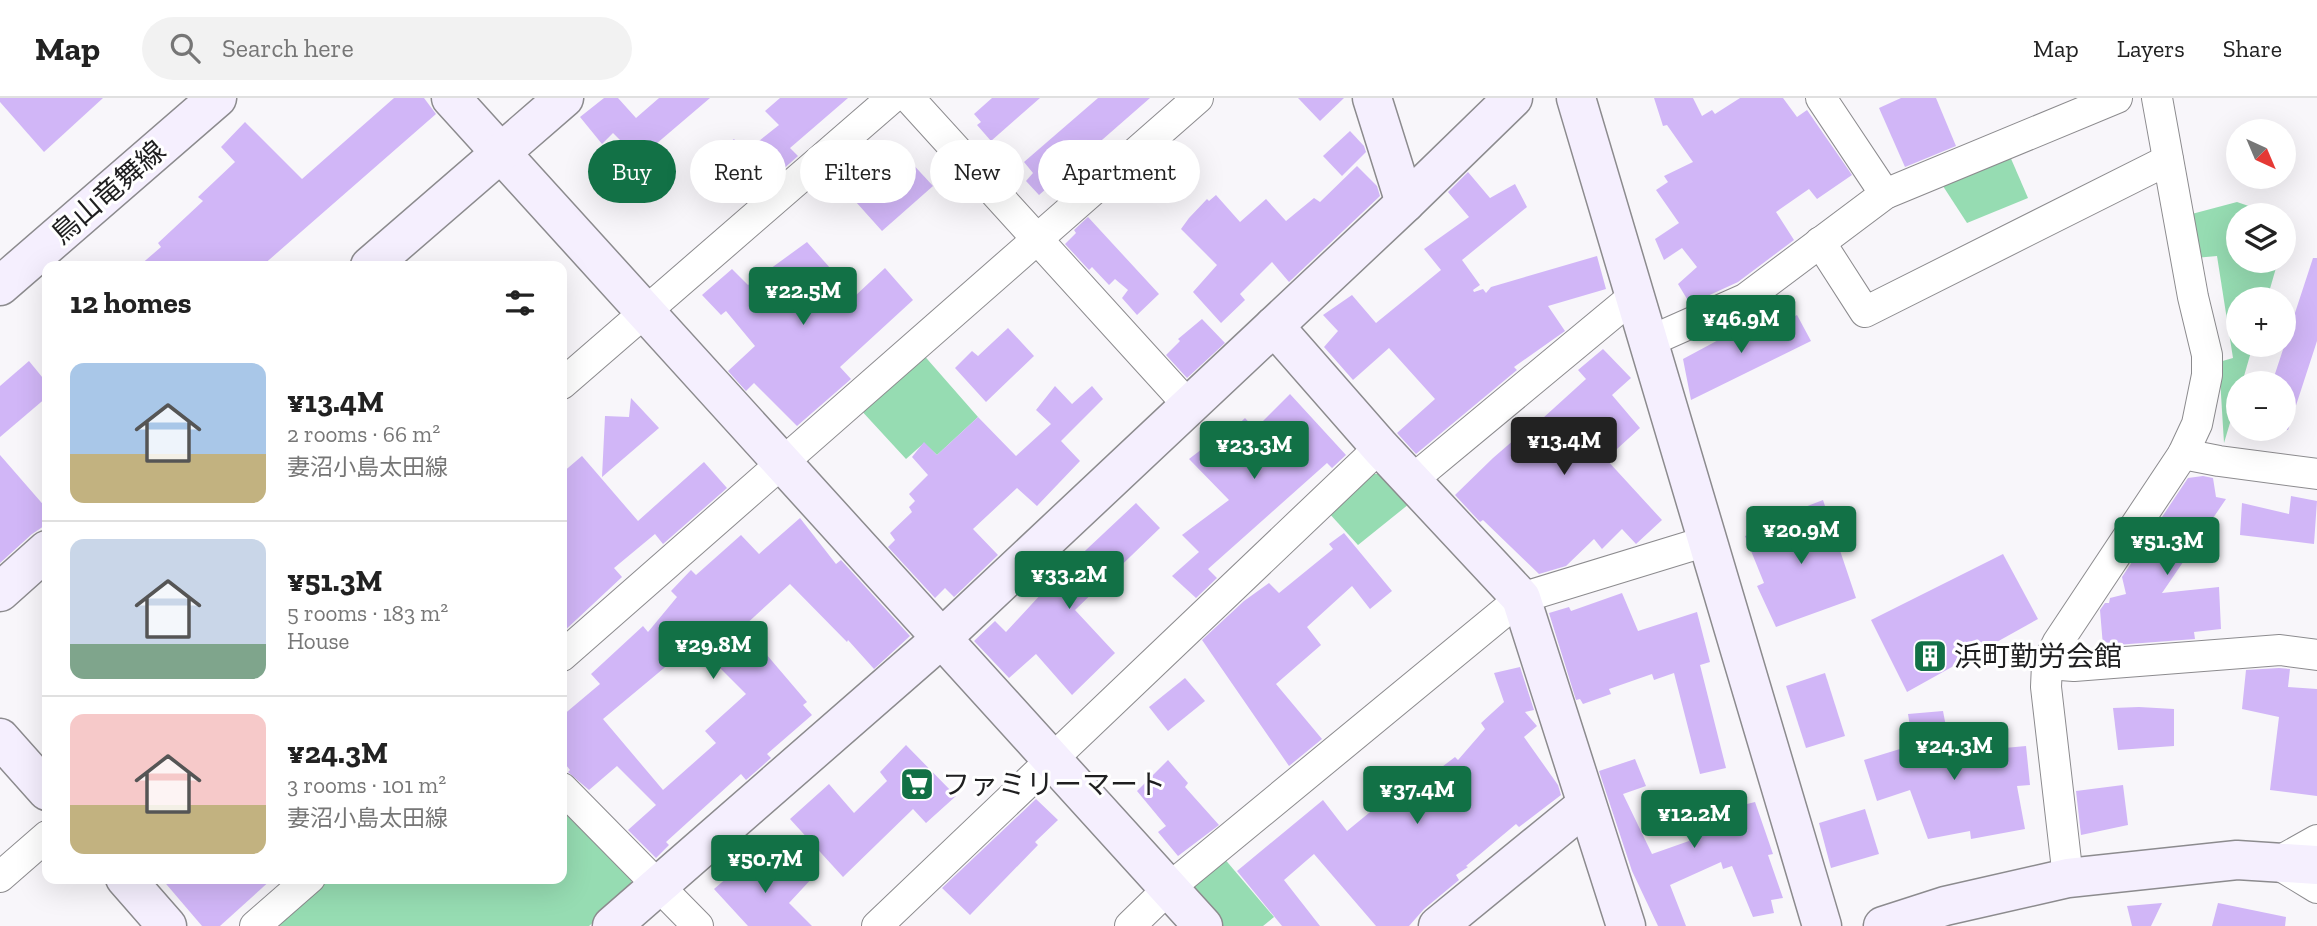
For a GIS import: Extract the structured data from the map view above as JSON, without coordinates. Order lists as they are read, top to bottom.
{
  "streets": {
    "street": ["鳥山竜舞線"]
  },
  "places": {
    "building": ["浜町勤労会館"],
    "supermarket": ["ファミリーマート"]
  },
  "north": "bottom right",
  "page": {
    "header": "Map",
    "search": "Search here",
    "nav": ["Map", "Layers", "Share"],
    "map_buttons": ["+", "−"],
    "chip": [
      "Buy",
      "Rent",
      "Filters",
      "New",
      "Apartment"
    ],
    "heading": "12 homes",
    "price": [
      "¥22.5M",
      "¥46.9M",
      "¥13.4M",
      "¥23.3M",
      "¥20.9M",
      "¥51.3M",
      "¥33.2M",
      "¥29.8M",
      "¥24.3M",
      "¥37.4M",
      "¥12.2M",
      "¥50.7M"
    ],
    "list": [
      {
        "name": "¥13.4M",
        "note": "2 rooms · 66 m² · 妻沼小島太田線"
      },
      {
        "name": "¥51.3M",
        "note": "5 rooms · 183 m² · House"
      },
      {
        "name": "¥24.3M",
        "note": "3 rooms · 101 m² · 妻沼小島太田線"
      }
    ]
  }
}
